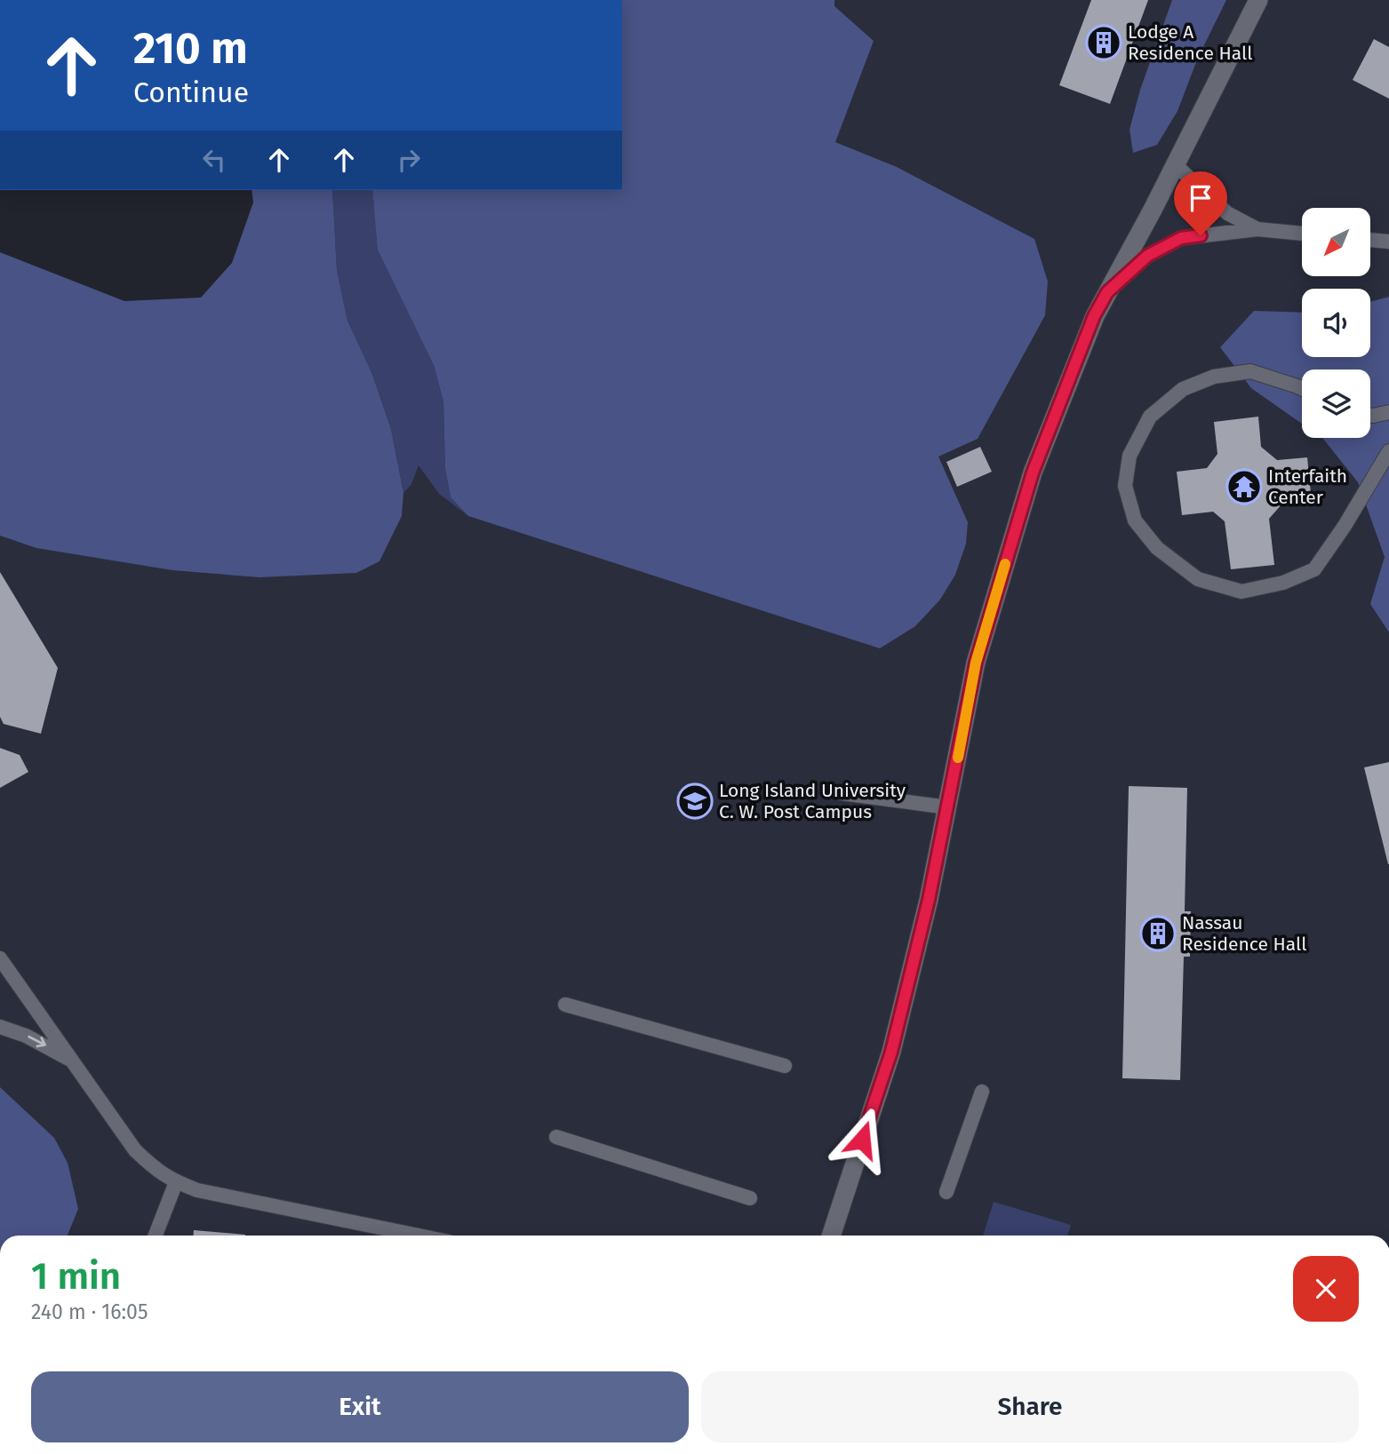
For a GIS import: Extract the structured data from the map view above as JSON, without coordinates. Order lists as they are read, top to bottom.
{
  "places": {
    "building": ["Lodge A Residence Hall", "Nassau Residence Hall"],
    "temple": ["Interfaith Center"],
    "school or university": ["Long Island University C. W. Post Campus"]
  },
  "north": "bottom left",
  "page": {
    "turn": ["210 m", "Continue"],
    "heading": ["1 min", "240 m · 16:05"],
    "buttons": ["Exit", "Share"]
  }
}
